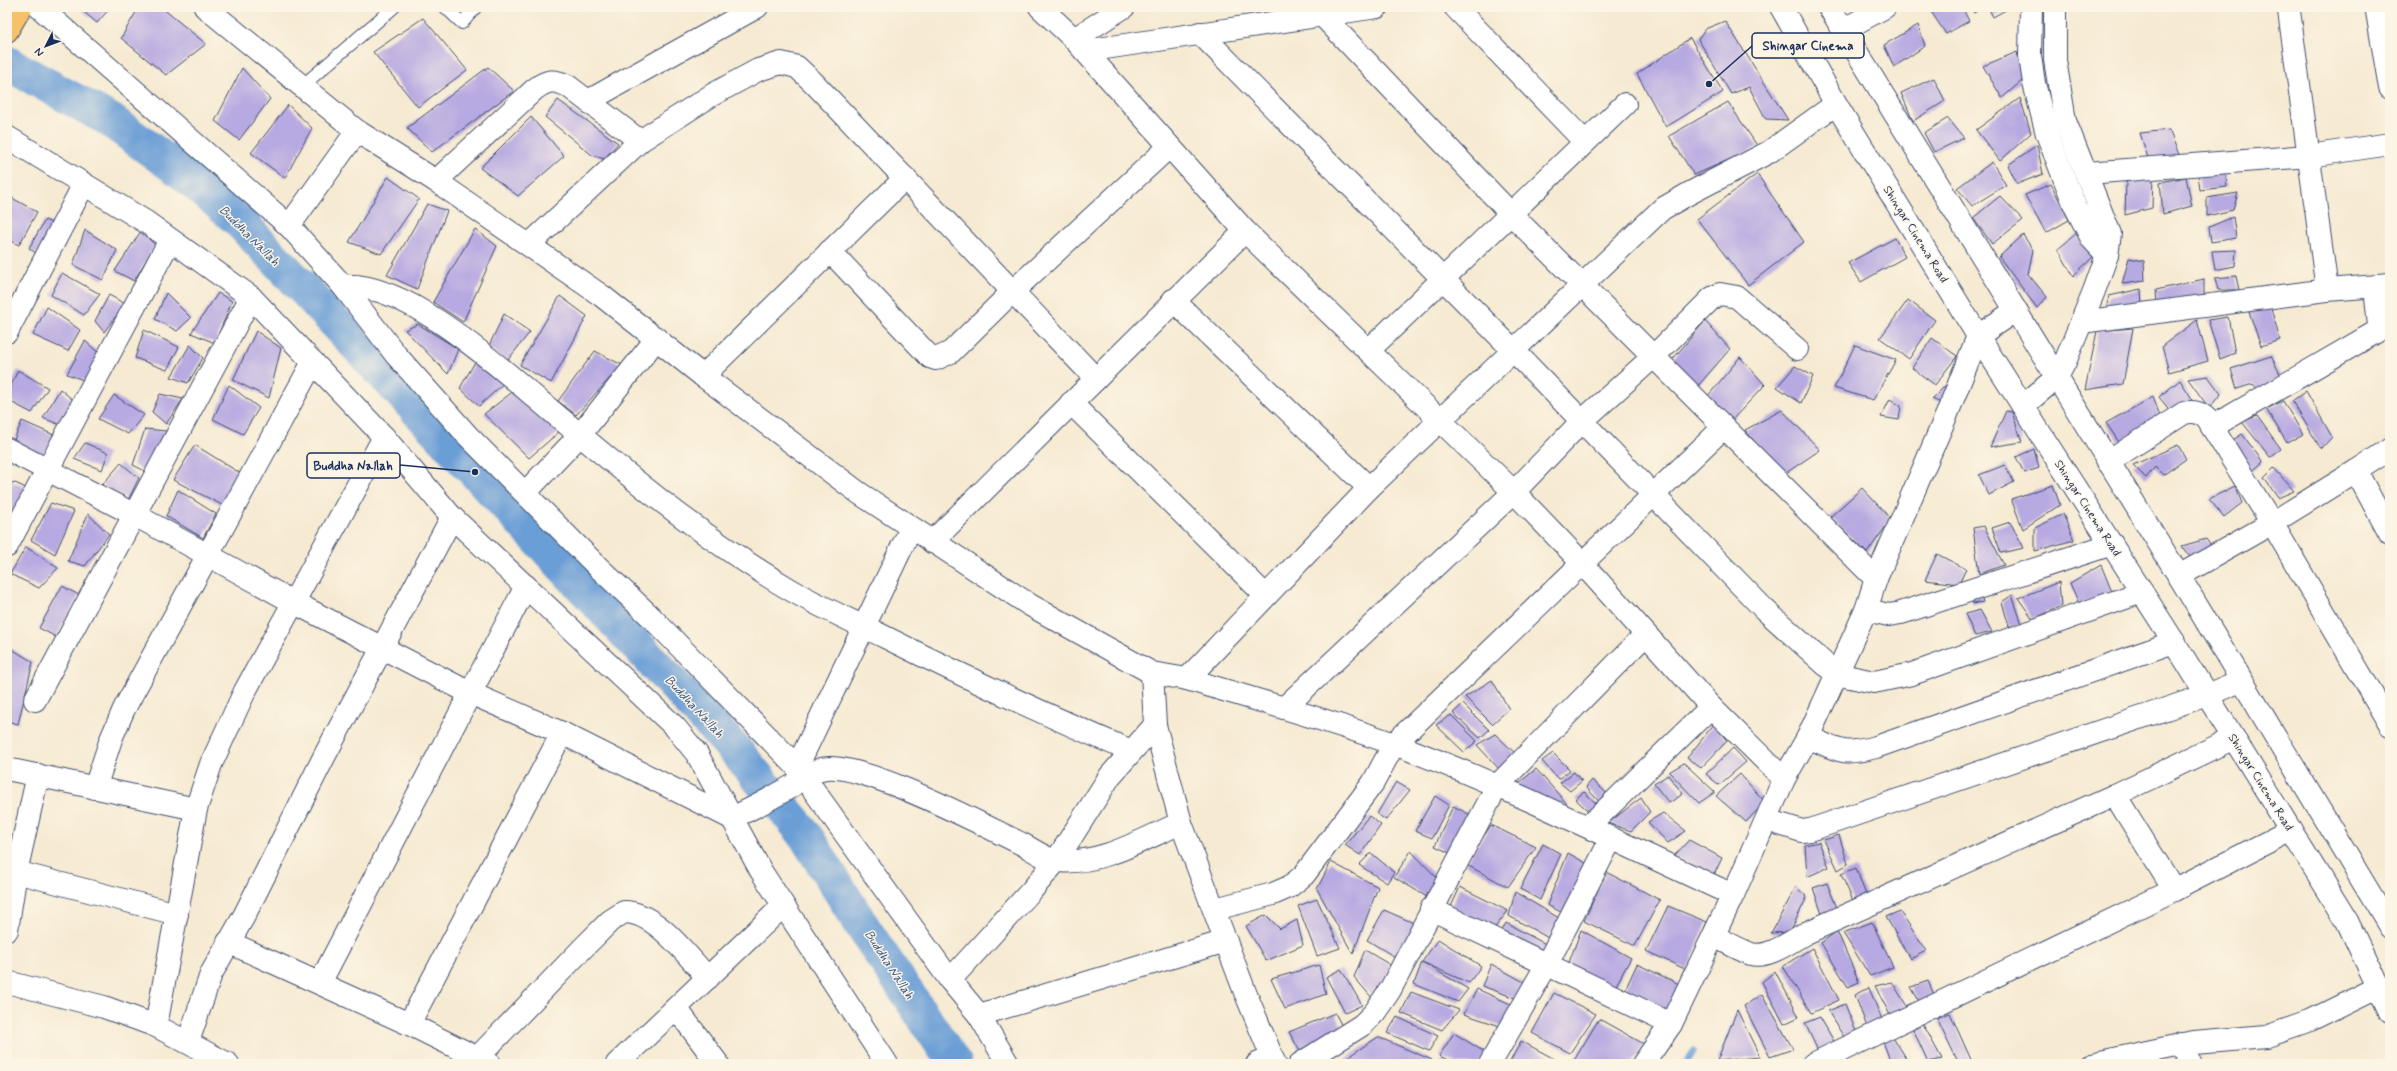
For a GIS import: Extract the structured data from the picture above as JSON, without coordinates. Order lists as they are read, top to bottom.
{
  "streets": {
    "street": ["Shingar Cinema Road"]
  },
  "water": ["Buddha Nallah"],
  "places": ["Shingar Cinema", "Buddha Nallah"],
  "north": "bottom left"
}
